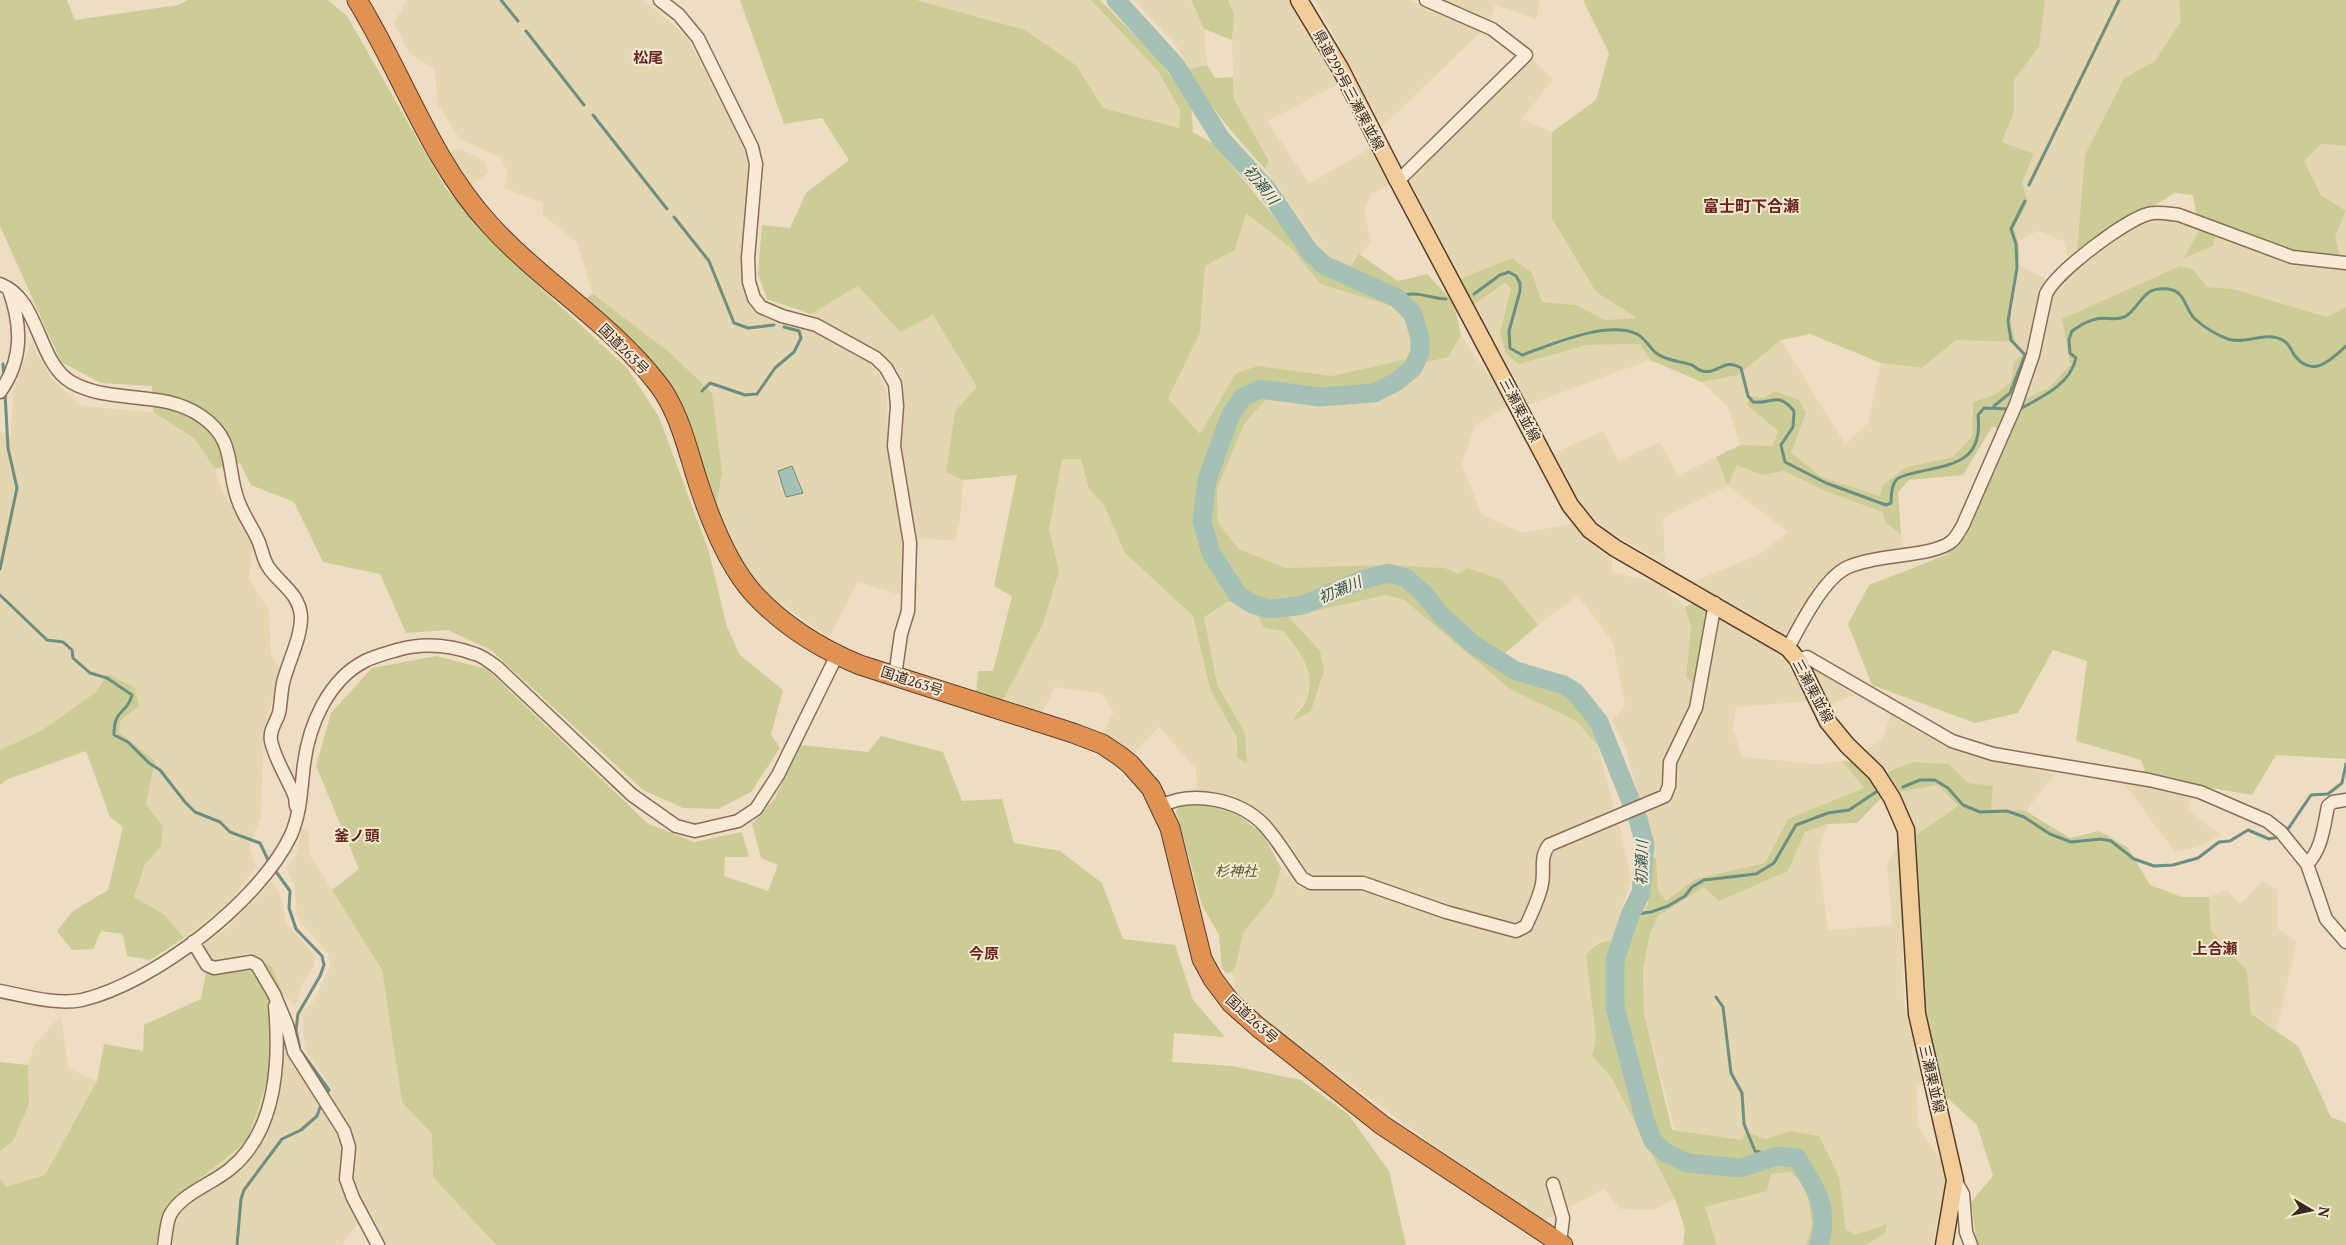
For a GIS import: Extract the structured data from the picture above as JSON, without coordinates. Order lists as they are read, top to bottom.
{
  "streets": {
    "highway": ["国道263号"],
    "main road": ["県道299号三瀬栗並線", "三瀬栗並線"]
  },
  "crossings": [
    ["県道299号三瀬栗並線", "三瀬栗並線"]
  ],
  "districts": [
    "松尾",
    "富士町下合瀬",
    "釜ノ頭",
    "上合瀬",
    "今原"
  ],
  "water": ["初瀬川"],
  "parks": ["杉神社"],
  "north": "right"
}
